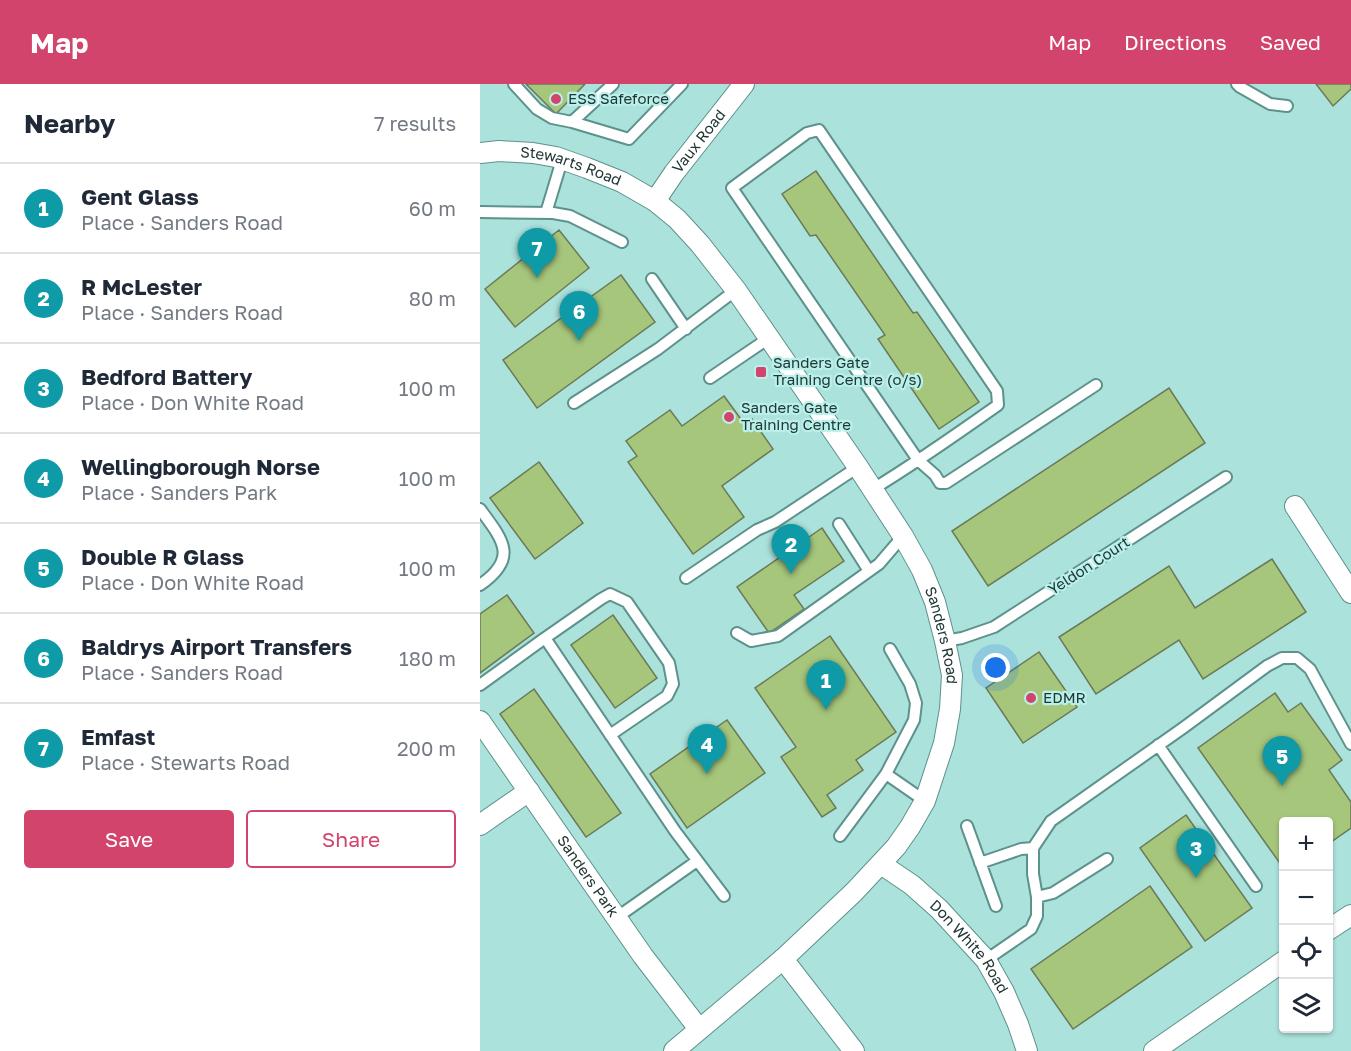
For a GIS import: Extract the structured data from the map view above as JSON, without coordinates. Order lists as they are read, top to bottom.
{
  "streets": {
    "street": [
      "Vaux Road",
      "Stewarts Road",
      "Sanders Road",
      "Sanders Park",
      "Don White Road"
    ],
    "lane": ["Yeldon Court"]
  },
  "crossings": [
    ["Vaux Road", "Stewarts Road"],
    ["Vaux Road", "Sanders Road"],
    ["Stewarts Road", "Sanders Road"],
    ["Yeldon Court", "Sanders Road"],
    ["Sanders Road", "Sanders Park"],
    ["Sanders Road", "Don White Road"]
  ],
  "places": {
    "other": ["ESS Safeforce", "Sanders Gate Training Centre", "EDMR"],
    "transit": ["Sanders Gate Training Centre (o/s)"]
  },
  "page": {
    "header": "Map",
    "nav": ["Map", "Directions", "Saved"],
    "heading": ["Nearby", "7 results"],
    "list": [
      {
        "mark": "1",
        "name": "Gent Glass",
        "note": "Place · Sanders Road",
        "value": "60 m"
      },
      {
        "mark": "2",
        "name": "R McLester",
        "note": "Place · Sanders Road",
        "value": "80 m"
      },
      {
        "mark": "3",
        "name": "Bedford Battery",
        "note": "Place · Don White Road",
        "value": "100 m"
      },
      {
        "mark": "4",
        "name": "Wellingborough Norse",
        "note": "Place · Sanders Park",
        "value": "100 m"
      },
      {
        "mark": "5",
        "name": "Double R Glass",
        "note": "Place · Don White Road",
        "value": "100 m"
      },
      {
        "mark": "6",
        "name": "Baldrys Airport Transfers",
        "note": "Place · Sanders Road",
        "value": "180 m"
      },
      {
        "mark": "7",
        "name": "Emfast",
        "note": "Place · Stewarts Road",
        "value": "200 m"
      }
    ],
    "pins": [
      "7",
      "6",
      "2",
      "1",
      "4",
      "5",
      "3"
    ],
    "buttons": ["Save", "Share"],
    "map_buttons": ["+", "−"]
  }
}
